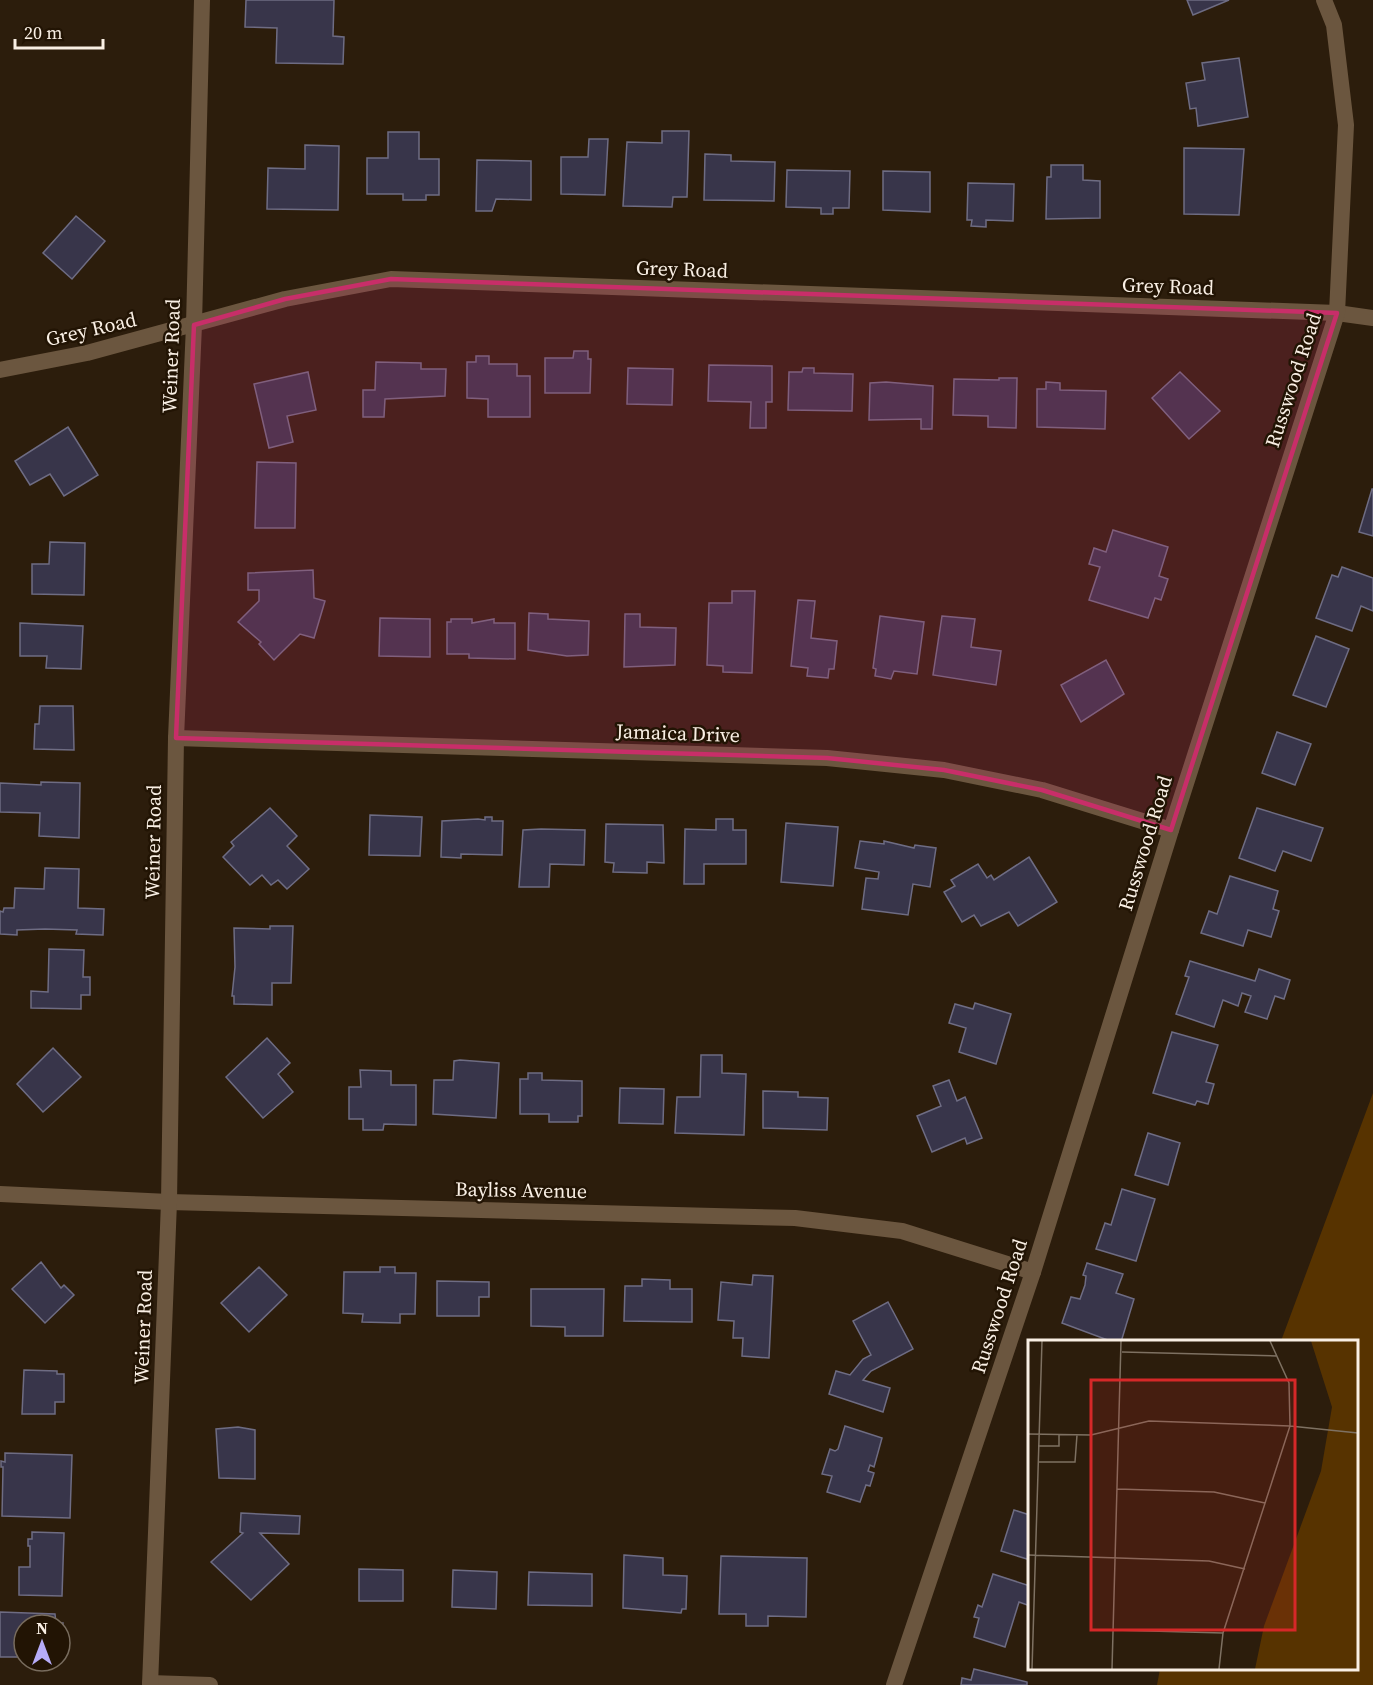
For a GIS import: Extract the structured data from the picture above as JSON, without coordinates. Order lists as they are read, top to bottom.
{
  "streets": {
    "street": [
      "Grey Road",
      "Weiner Road",
      "Russwood Road",
      "Jamaica Drive",
      "Bayliss Avenue"
    ]
  },
  "crossings": [
    ["Grey Road", "Weiner Road"],
    ["Grey Road", "Russwood Road"],
    ["Weiner Road", "Jamaica Drive"],
    ["Weiner Road", "Bayliss Avenue"],
    ["Russwood Road", "Jamaica Drive"],
    ["Russwood Road", "Bayliss Avenue"]
  ],
  "scale_bar": "20 m",
  "north": "top"
}
